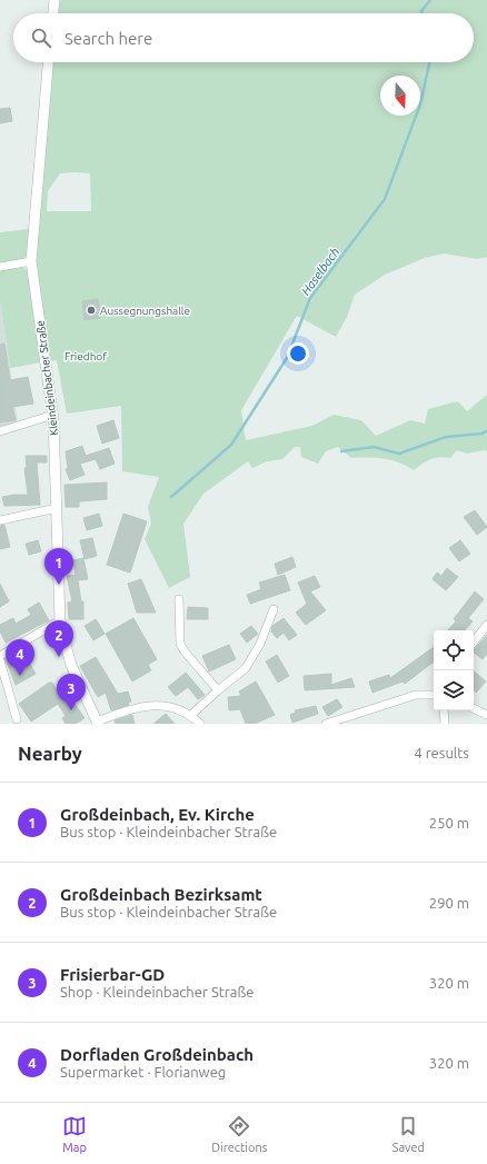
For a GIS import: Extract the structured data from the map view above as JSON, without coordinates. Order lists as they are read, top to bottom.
{
  "streets": {
    "street": ["Kleindeinbacher Straße"]
  },
  "water": ["Haselbach"],
  "parks": ["Friedhof"],
  "places": ["Aussegnungshalle"],
  "north": "bottom",
  "page": {
    "search": "Search here",
    "pins": [
      "1",
      "2",
      "4",
      "3"
    ],
    "heading": ["Nearby", "4 results"],
    "list": [
      {
        "mark": "1",
        "name": "Großdeinbach, Ev. Kirche",
        "note": "Bus stop · Kleindeinbacher Straße",
        "value": "250 m"
      },
      {
        "mark": "2",
        "name": "Großdeinbach Bezirksamt",
        "note": "Bus stop · Kleindeinbacher Straße",
        "value": "290 m"
      },
      {
        "mark": "3",
        "name": "Frisierbar-GD",
        "note": "Shop · Kleindeinbacher Straße",
        "value": "320 m"
      },
      {
        "mark": "4",
        "name": "Dorfladen Großdeinbach",
        "note": "Supermarket · Florianweg",
        "value": "320 m"
      }
    ],
    "nav": ["Map", "Directions", "Saved"]
  }
}
